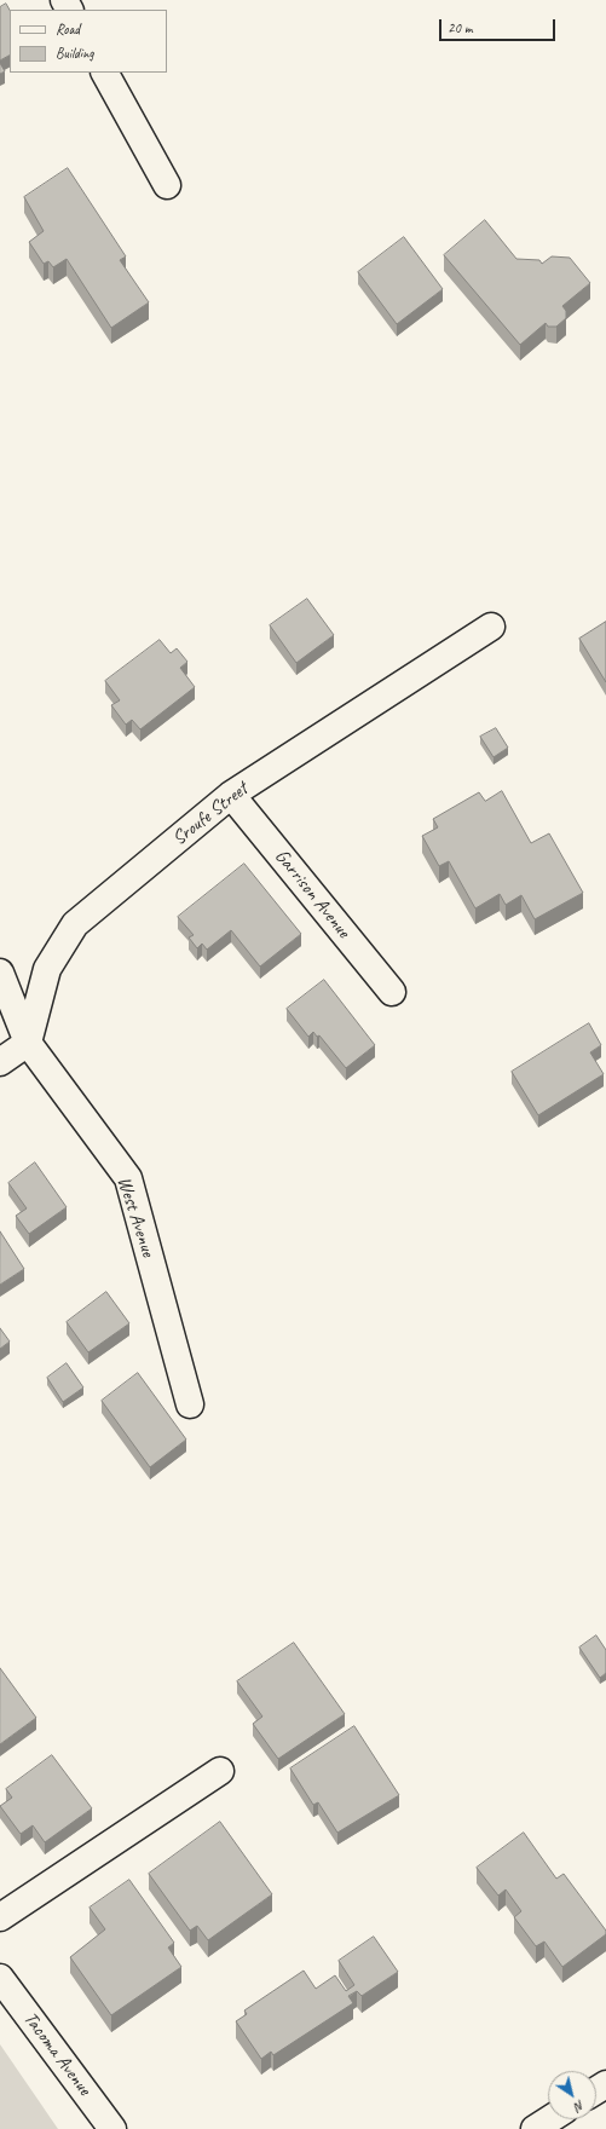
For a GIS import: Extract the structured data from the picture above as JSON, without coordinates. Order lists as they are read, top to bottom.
{
  "streets": {
    "street": [
      "Sroufe Street",
      "Garrison Avenue",
      "West Avenue",
      "Tacoma Avenue"
    ]
  },
  "crossings": [
    ["Sroufe Street", "Garrison Avenue"],
    ["Sroufe Street", "West Avenue"]
  ],
  "legend": ["Road", "Building"],
  "scale_bar": "20 m",
  "north": "bottom right"
}
